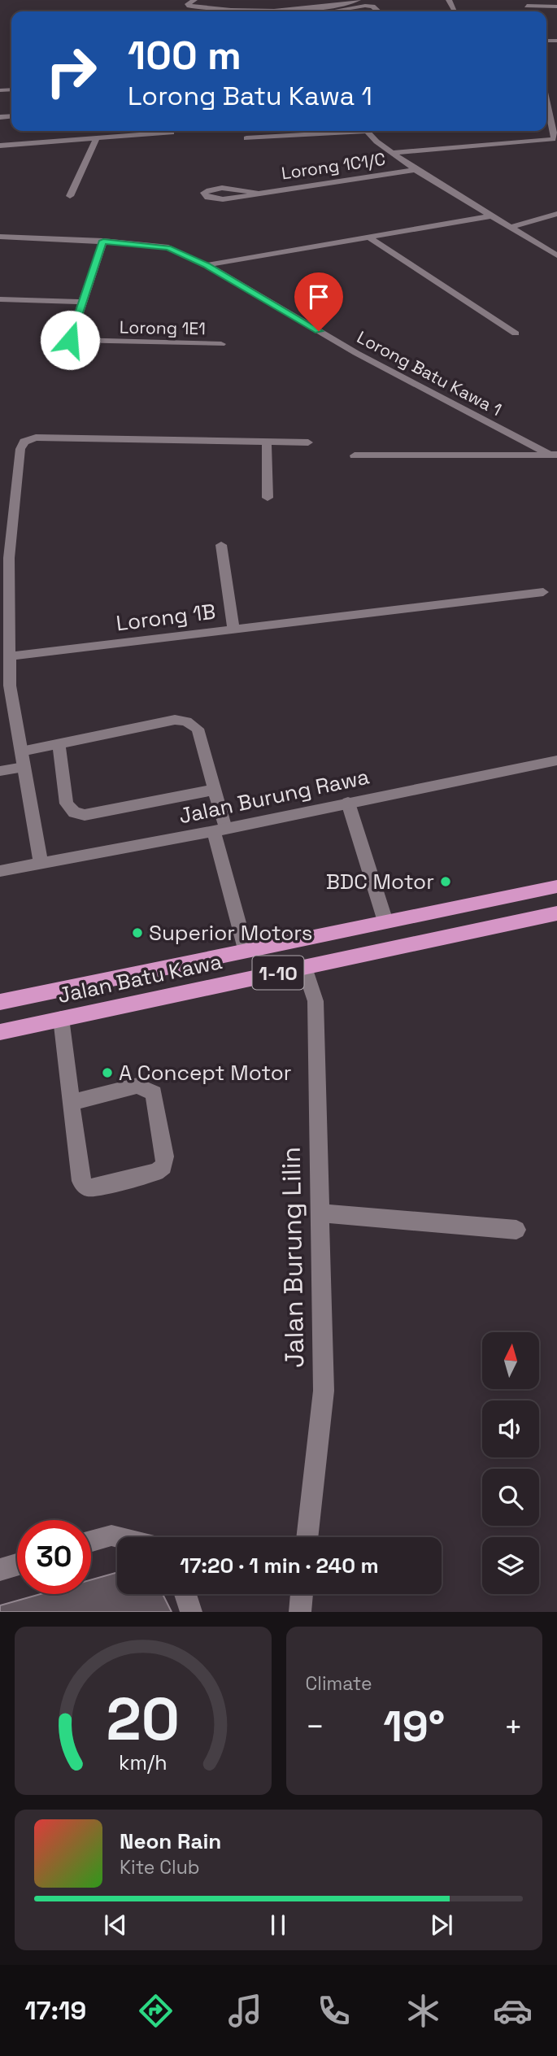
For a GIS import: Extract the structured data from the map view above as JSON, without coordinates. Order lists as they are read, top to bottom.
{
  "streets": {
    "highway": ["1-10", "Jalan Batu Kawa"],
    "street": [
      "Lorong 1C1/C",
      "Lorong 1E1",
      "Lorong Batu Kawa 1",
      "Lorong 1B",
      "Jalan Burung Rawa",
      "Jalan Burung Lilin"
    ]
  },
  "crossings": [
    ["Jalan Batu Kawa", "Jalan Burung Lilin"]
  ],
  "places": ["BDC Motor", "Superior Motors", "A Concept Motor"],
  "north": "top",
  "page": {
    "turn": ["100 m", "Lorong Batu Kawa 1"],
    "limit": "30",
    "trip": "17:20 · 1 min · 240 m",
    "tile": "Climate",
    "heat": ["−", "19°", "+"],
    "song": ["Neon Rain", "Kite Club"],
    "tabs": "17:19",
    "gauge": ["20", "km/h"]
  }
}
